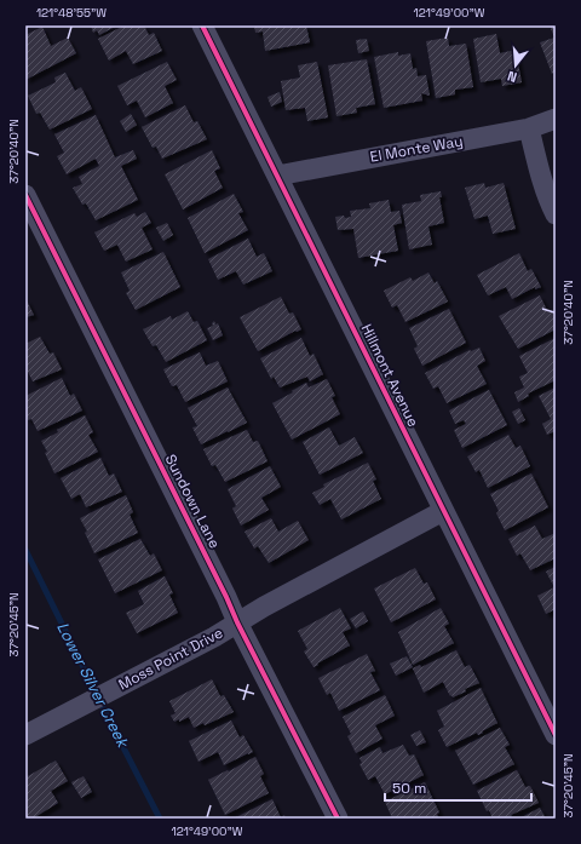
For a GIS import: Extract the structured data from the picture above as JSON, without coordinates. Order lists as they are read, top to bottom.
{
  "streets": {
    "street": [
      "El Monte Way",
      "Hillmont Avenue",
      "Sundown Lane",
      "Moss Point Drive"
    ]
  },
  "crossings": [
    ["El Monte Way", "Hillmont Avenue"],
    ["Hillmont Avenue", "Moss Point Drive"],
    ["Sundown Lane", "Moss Point Drive"]
  ],
  "water": ["Lower Silver Creek"],
  "scale_bar": "50 m",
  "north": "bottom",
  "coordinates": [
    "121°48'55\"W",
    "121°49'00\"W",
    "37°20'40\"N",
    "37°20'45\"N"
  ]
}
